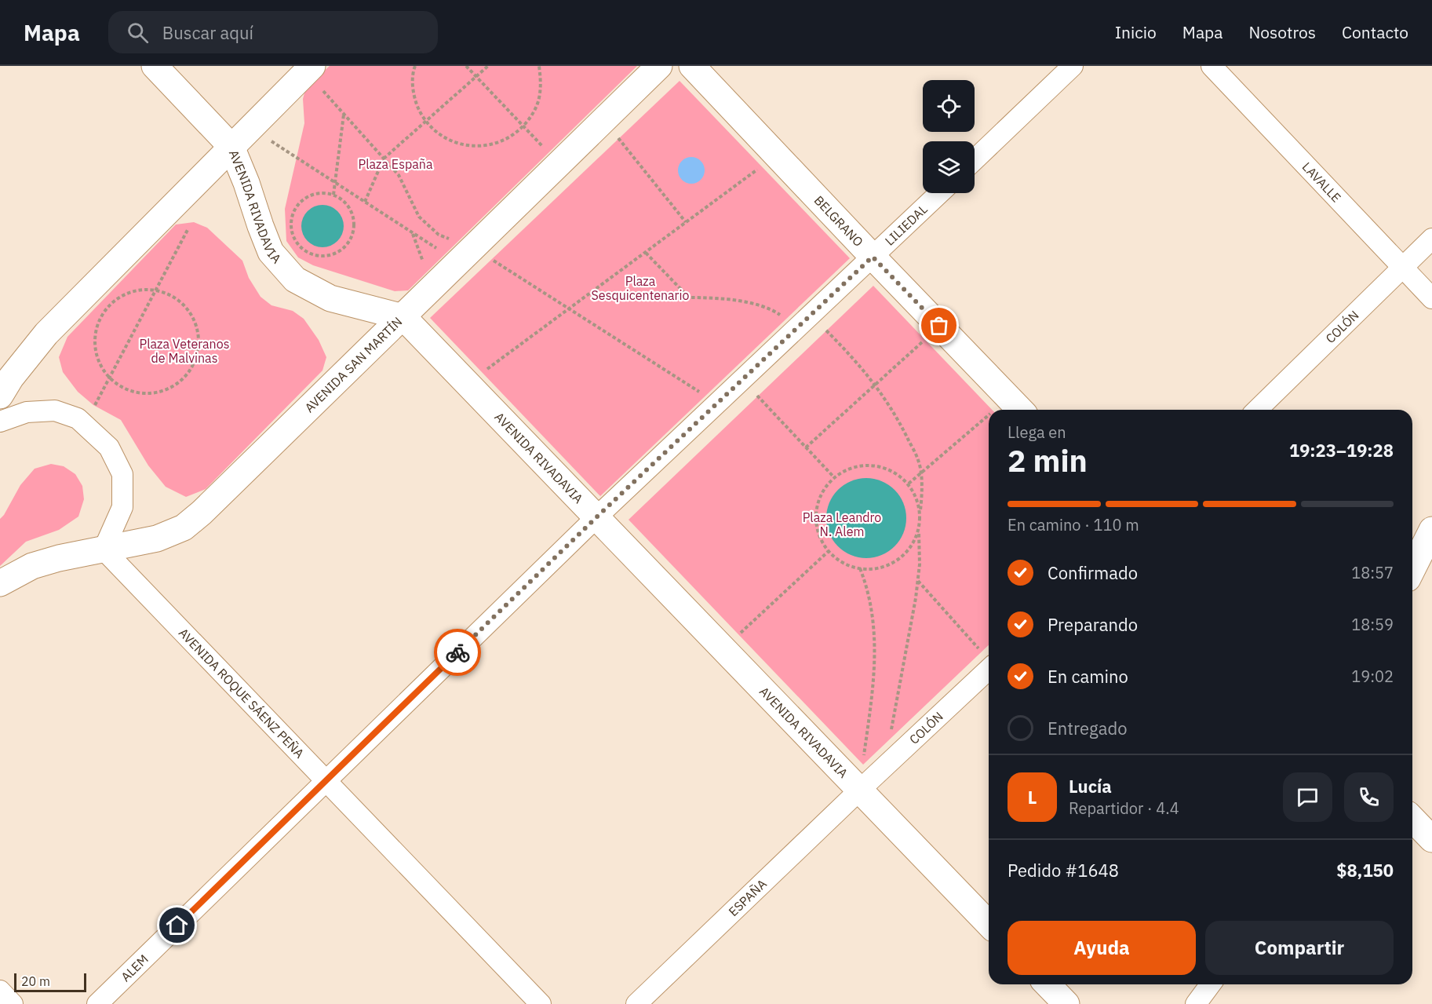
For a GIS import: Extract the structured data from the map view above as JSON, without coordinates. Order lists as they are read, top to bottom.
{
  "streets": {
    "main road": ["AVENIDA RIVADAVIA", "BELGRANO", "AVENIDA SAN MARTÍN"],
    "street": [
      "LAVALLE",
      "LILIEDAL",
      "COLÓN",
      "AVENIDA ROQUE SÁENZ PEÑA",
      "ESPAÑA",
      "ALEM"
    ]
  },
  "crossings": [
    ["LAVALLE", "COLÓN"],
    ["AVENIDA RIVADAVIA", "LILIEDAL"],
    ["AVENIDA RIVADAVIA", "COLÓN"],
    ["AVENIDA RIVADAVIA", "AVENIDA SAN MARTÍN"],
    ["AVENIDA RIVADAVIA", "ESPAÑA"],
    ["AVENIDA RIVADAVIA", "ALEM"],
    ["BELGRANO", "LILIEDAL"],
    ["LILIEDAL", "ALEM"],
    ["COLÓN", "ESPAÑA"],
    ["AVENIDA SAN MARTÍN", "AVENIDA ROQUE SÁENZ PEÑA"],
    ["AVENIDA ROQUE SÁENZ PEÑA", "ALEM"]
  ],
  "parks": [
    "Plaza España",
    "Plaza Sesquicentenario",
    "Plaza Veteranos de Malvinas",
    "Plaza Leandro N. Alem"
  ],
  "scale_bar": "20 m",
  "page": {
    "header": "Mapa",
    "search": "Buscar aquí",
    "nav": [
      "Inicio",
      "Mapa",
      "Nosotros",
      "Contacto"
    ],
    "heading": ["2 min", "Llega en", "19:23–19:28"],
    "panel": [
      "Lucía",
      "Repartidor · 4.4",
      "Pedido #1648",
      "$8,150"
    ],
    "bar": "En camino · 110 m",
    "list": [
      ["Confirmado", "18:57"],
      ["Preparando", "18:59"],
      ["En camino", "19:02"],
      "Entregado"
    ],
    "round": "L",
    "buttons": ["Ayuda", "Compartir"],
    "scale": "20 m"
  }
}
